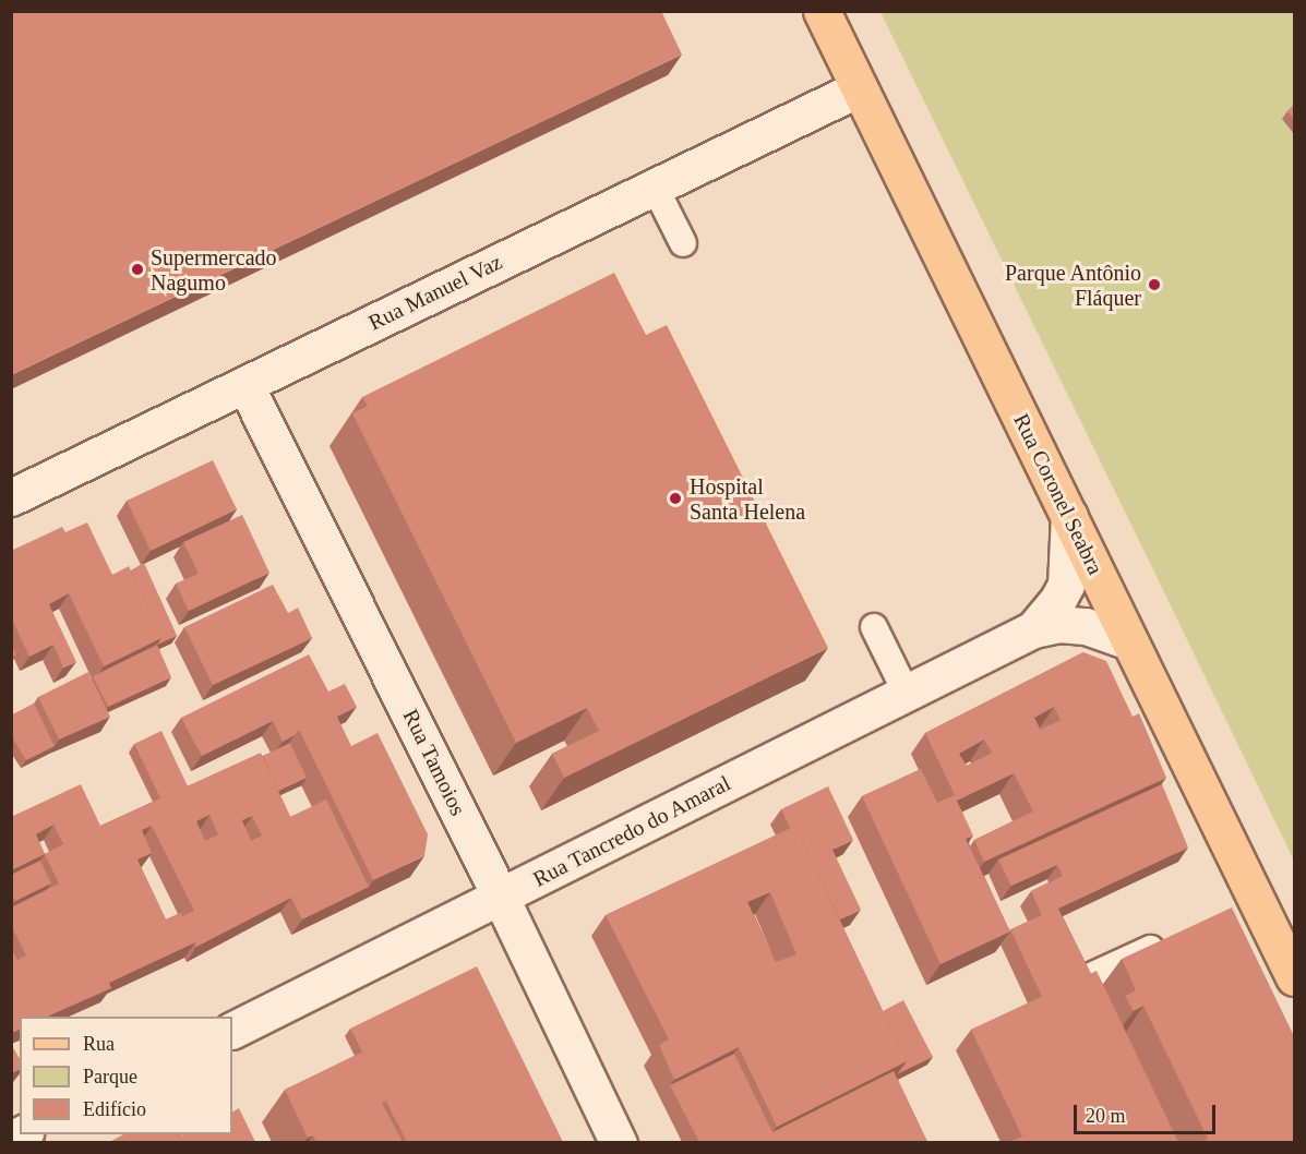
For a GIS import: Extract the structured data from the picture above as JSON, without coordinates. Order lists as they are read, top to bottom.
{
  "streets": {
    "main road": ["Rua Coronel Seabra"],
    "street": ["Rua Manuel Vaz", "Rua Tamoios", "Rua Tancredo do Amaral"]
  },
  "crossings": [
    ["Rua Manuel Vaz", "Rua Coronel Seabra"],
    ["Rua Manuel Vaz", "Rua Tamoios"],
    ["Rua Coronel Seabra", "Rua Tancredo do Amaral"],
    ["Rua Tamoios", "Rua Tancredo do Amaral"]
  ],
  "places": ["Supermercado Nagumo", "Parque Antônio Fláquer", "Hospital Santa Helena"],
  "legend": ["Rua", "Parque", "Edifício"],
  "scale_bar": "20 m"
}
